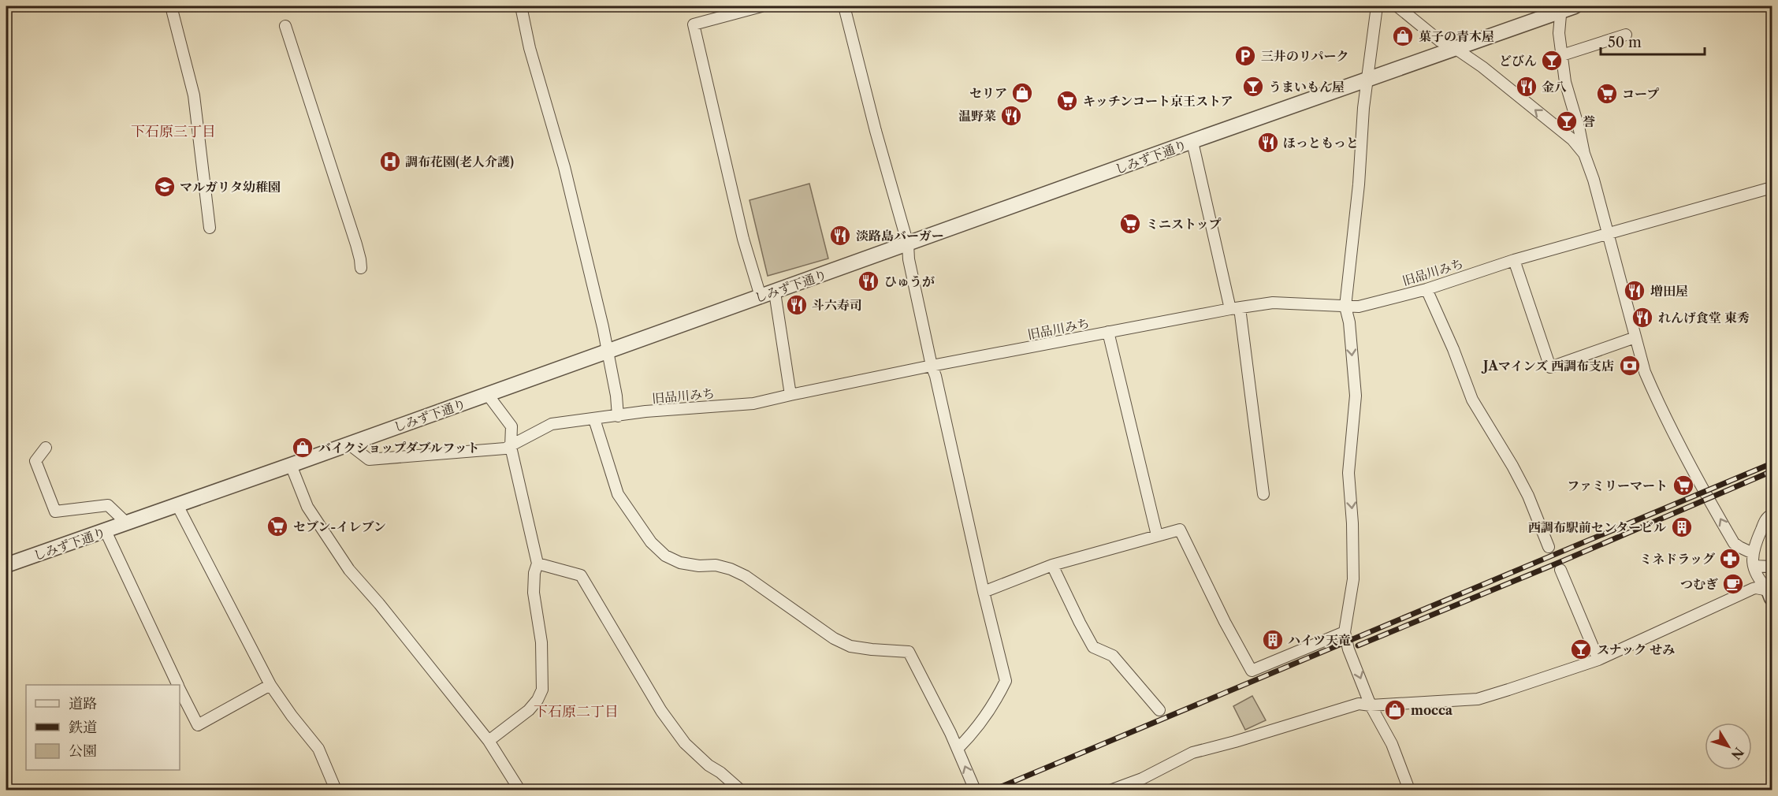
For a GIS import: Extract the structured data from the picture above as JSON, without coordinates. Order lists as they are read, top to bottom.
{
  "streets": {
    "street": ["しみず下通り", "旧品川みち"]
  },
  "crossings": [
    ["しみず下通り", "旧品川みち"]
  ],
  "districts": ["下石原三丁目", "下石原二丁目"],
  "places": {
    "shop": [
      "菓子の青木屋",
      "セリア",
      "バイクショップダブルフット",
      "mocca"
    ],
    "parking": ["三井のリパーク"],
    "bar": [
      "どびん",
      "うまいもん屋",
      "誉",
      "スナック せみ"
    ],
    "restaurant": [
      "金八",
      "温野菜",
      "ほっともっと",
      "淡路島バーガー",
      "ひゅうが",
      "増田屋",
      "斗六寿司",
      "れんげ食堂 東秀"
    ],
    "supermarket": [
      "コープ",
      "キッチンコート京王ストア",
      "ミニストップ",
      "ファミリーマート",
      "セブン-イレブン"
    ],
    "hospital": ["調布花園(老人介護)"],
    "school or university": ["マルガリタ幼稚園"],
    "bank": ["JAマインズ 西調布支店"],
    "building": ["西調布駅前センタービル", "ハイツ天竜"],
    "pharmacy": ["ミネドラッグ"],
    "cafe": ["つむぎ"]
  },
  "legend": ["道路", "鉄道", "公園"],
  "scale_bar": "50 m",
  "north": "bottom right"
}
